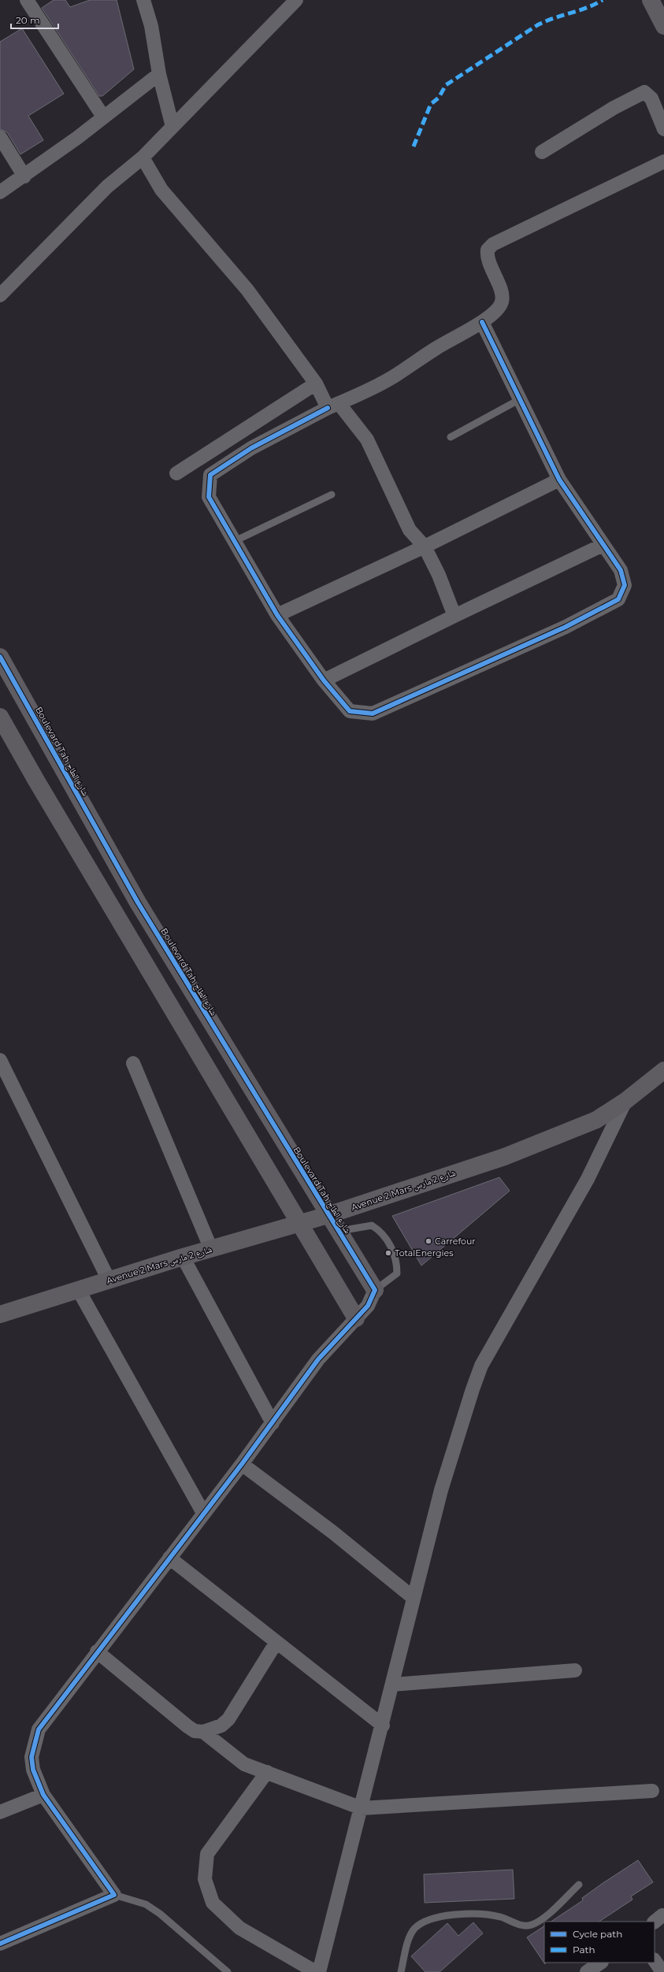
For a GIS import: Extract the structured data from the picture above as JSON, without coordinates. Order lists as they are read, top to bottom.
{
  "streets": {
    "street": ["Boulevard Tah شارع الطاح", "Avenue 2 Mars شارع 2 مارس"]
  },
  "crossings": [
    ["Boulevard Tah شارع الطاح", "Avenue 2 Mars شارع 2 مارس"]
  ],
  "places": ["Carrefour", "TotalEnergies"],
  "legend": ["Cycle path", "Path"],
  "scale_bar": "20 m"
}
